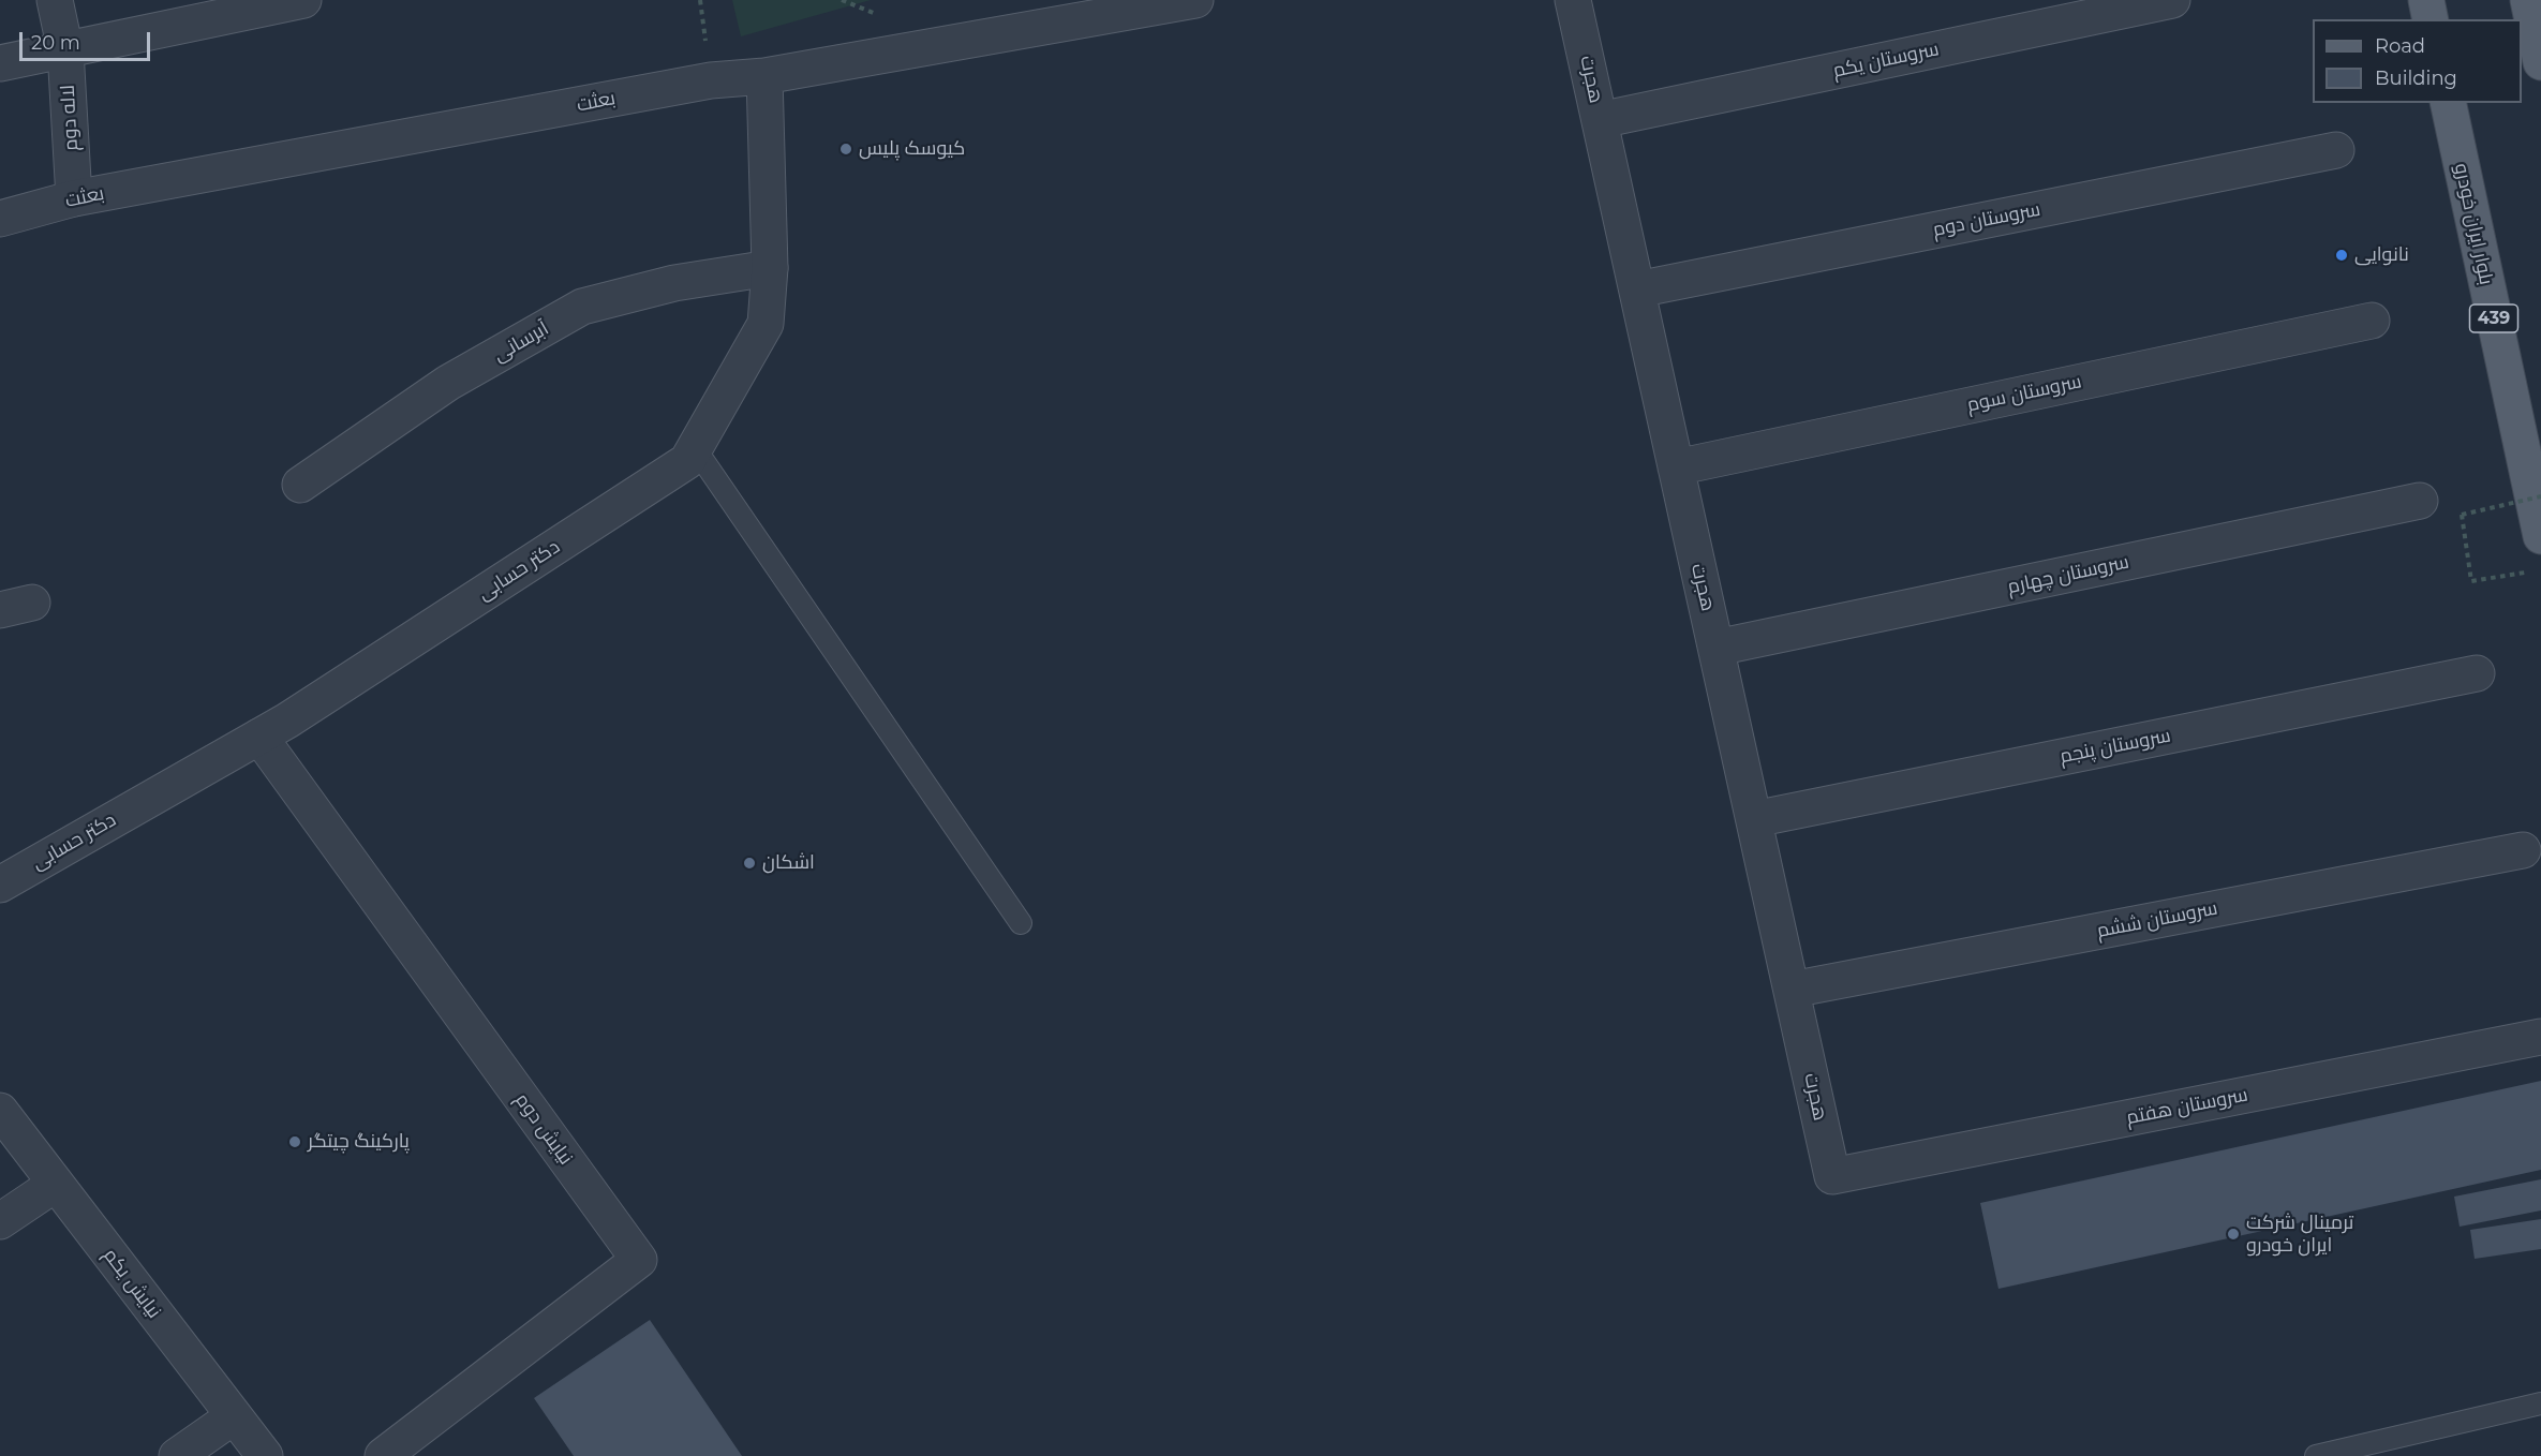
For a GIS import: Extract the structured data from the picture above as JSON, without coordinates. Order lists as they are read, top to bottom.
{
  "streets": {
    "main road": ["بلوار ایران خودرو", "439"],
    "street": [
      "سروستان یکم",
      "هجرت",
      "بعثت",
      "لاله دوم",
      "سروستان دوم",
      "آبرسانی",
      "سروستان سوم",
      "دکتر حسابی",
      "سروستان چهارم",
      "سروستان پنجم",
      "سروستان ششم",
      "سروستان هفتم",
      "نیایش دوم",
      "نیایش یکم"
    ]
  },
  "crossings": [
    ["سروستان یکم", "هجرت"],
    ["هجرت", "سروستان دوم"],
    ["هجرت", "سروستان سوم"],
    ["هجرت", "سروستان چهارم"],
    ["هجرت", "سروستان پنجم"],
    ["هجرت", "سروستان ششم"],
    ["هجرت", "سروستان هفتم"],
    ["بعثت", "لاله دوم"],
    ["بعثت", "دکتر حسابی"],
    ["آبرسانی", "دکتر حسابی"],
    ["دکتر حسابی", "نیایش دوم"]
  ],
  "places": [
    "کیوسک پلیس",
    "نانوایی",
    "اشکان",
    "پارکینگ چیتگر",
    "ترمینال شرکت ایران خودرو"
  ],
  "legend": ["Road", "Building"],
  "scale_bar": "20 m"
}
